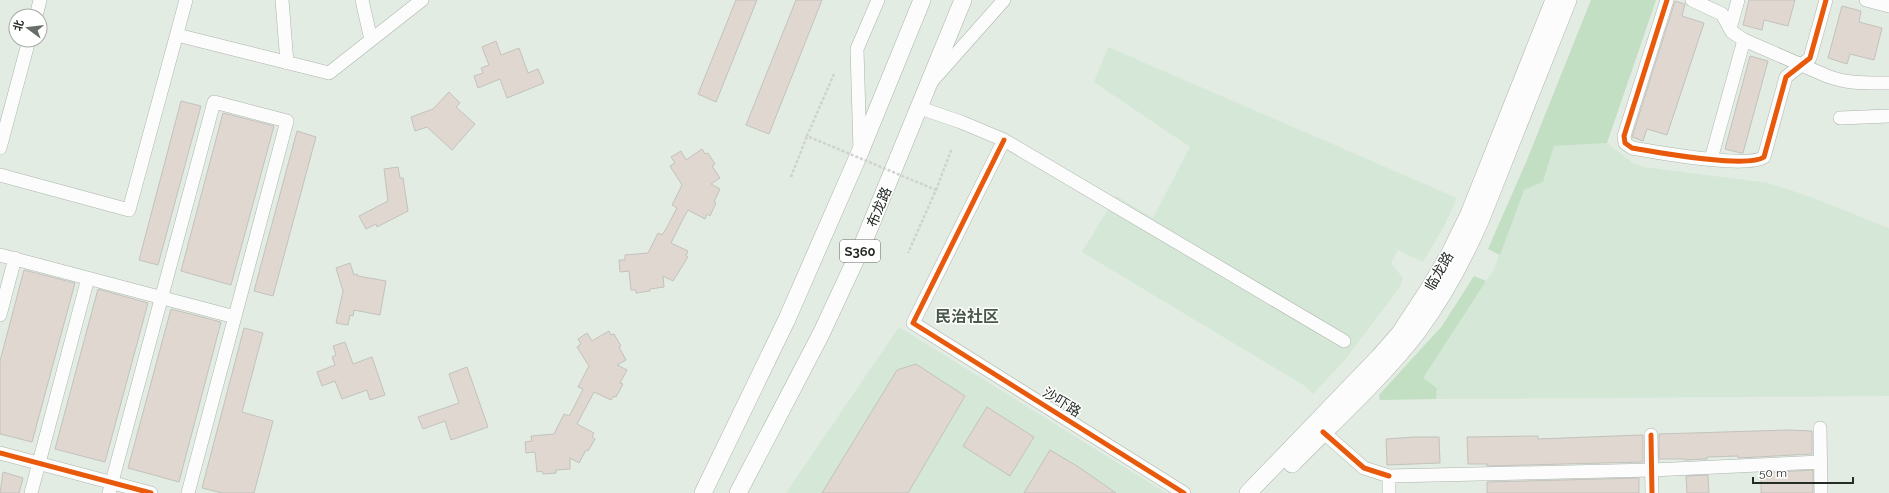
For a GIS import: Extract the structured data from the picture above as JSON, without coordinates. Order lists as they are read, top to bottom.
{
  "streets": {
    "main road": ["布龙路", "S360", "临龙路"],
    "street": ["沙吓路"]
  },
  "districts": ["民治社区"],
  "scale_bar": "50 m",
  "north": "left"
}
